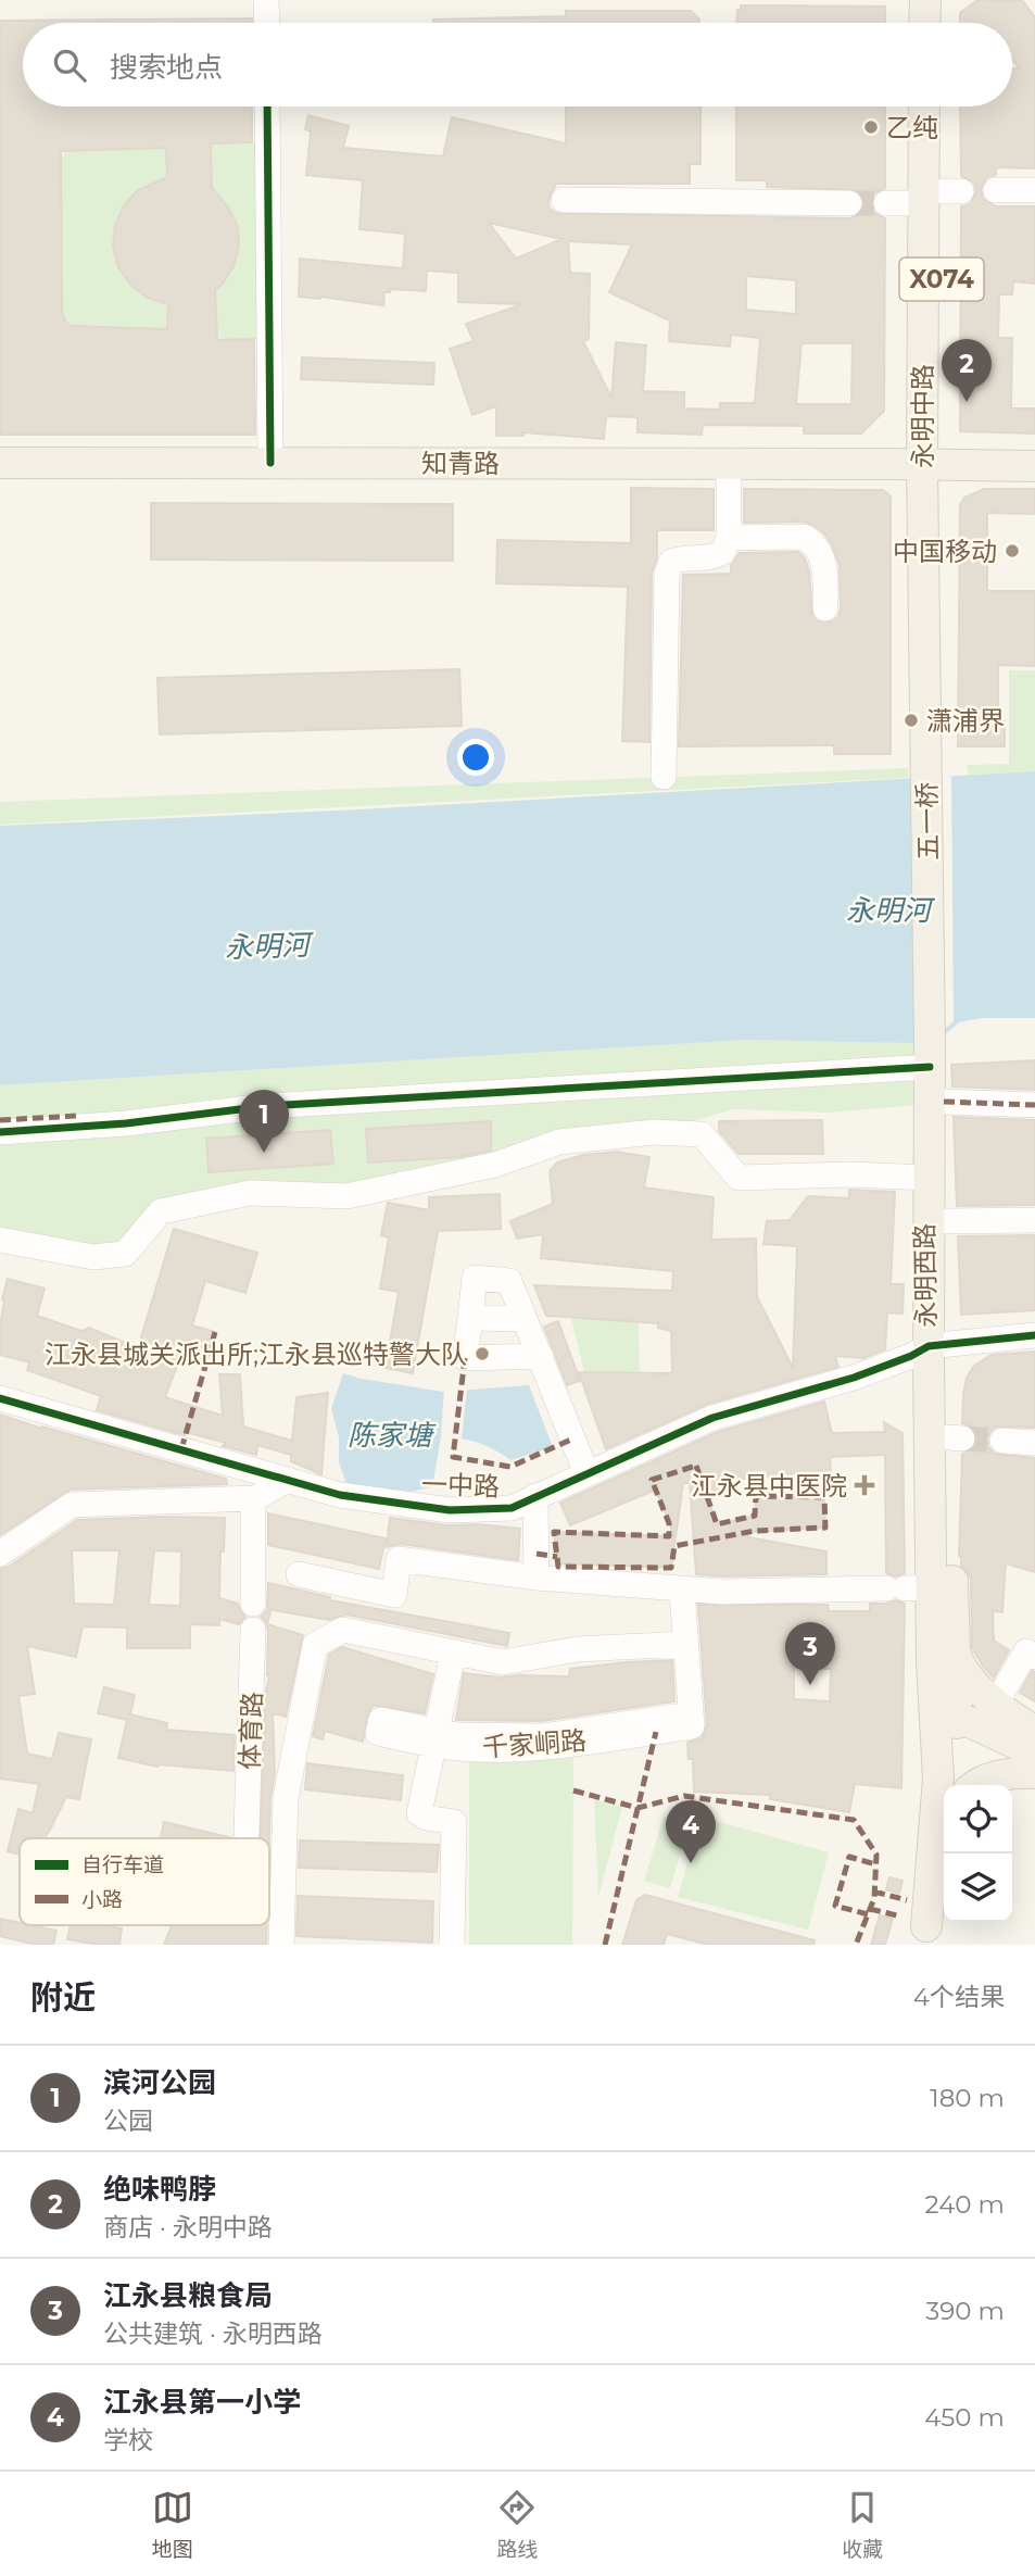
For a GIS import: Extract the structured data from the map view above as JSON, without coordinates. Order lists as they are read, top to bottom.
{
  "streets": {
    "main road": [
      "X074",
      "永明中路",
      "知青路",
      "五一桥",
      "永明西路"
    ],
    "street": ["一中路", "体育路", "千家峒路"]
  },
  "crossings": [
    ["永明中路", "知青路"],
    ["永明中路", "五一桥"],
    ["五一桥", "永明西路"],
    ["永明西路", "一中路"]
  ],
  "water": ["永明河", "陈家塘"],
  "places": {
    "other": [
      "乙纯",
      "中国移动",
      "潇浦界",
      "江永县城关派出所;江永县巡特警大队"
    ],
    "health": ["江永县中医院"]
  },
  "legend": ["自行车道", "小路"],
  "page": {
    "search": "搜索地点",
    "pins": [
      "2",
      "1",
      "3",
      "4"
    ],
    "heading": ["附近", "4个结果"],
    "list": [
      {
        "mark": "1",
        "name": "滨河公园",
        "note": "公园",
        "value": "180 m"
      },
      {
        "mark": "2",
        "name": "绝味鸭脖",
        "note": "商店 · 永明中路",
        "value": "240 m"
      },
      {
        "mark": "3",
        "name": "江永县粮食局",
        "note": "公共建筑 · 永明西路",
        "value": "390 m"
      },
      {
        "mark": "4",
        "name": "江永县第一小学",
        "note": "学校",
        "value": "450 m"
      }
    ],
    "nav": ["地图", "路线", "收藏"]
  }
}
